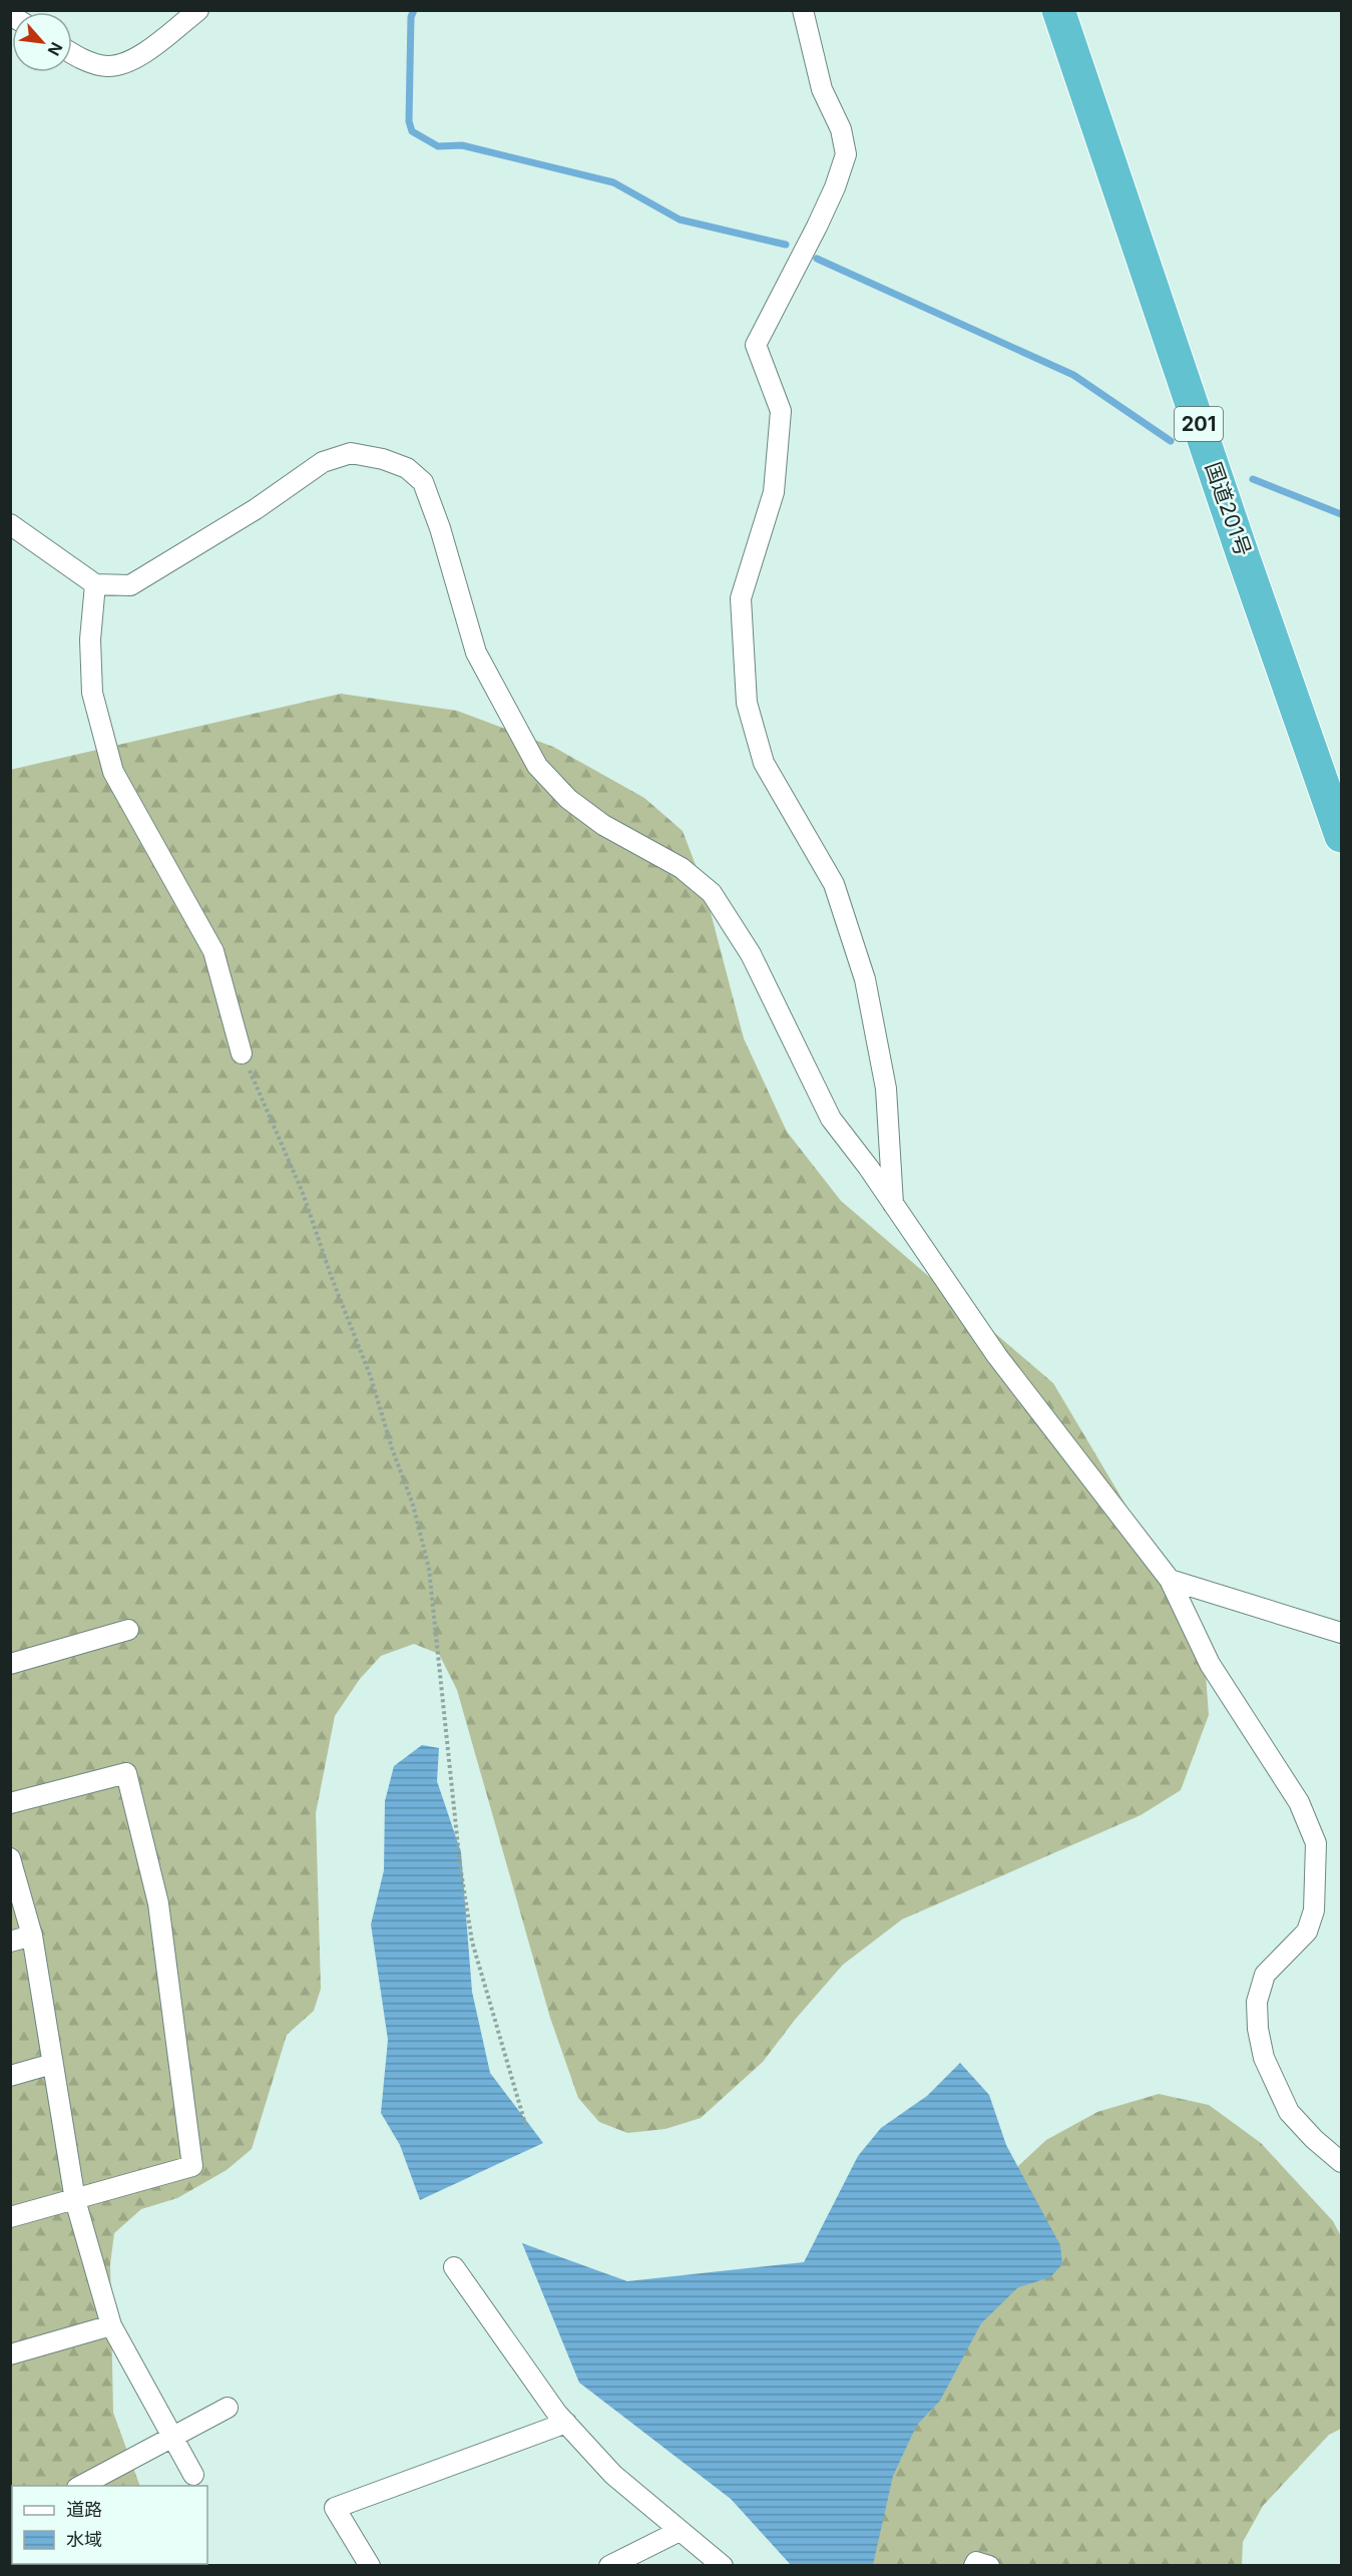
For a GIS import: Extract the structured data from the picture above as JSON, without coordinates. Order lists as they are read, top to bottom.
{
  "streets": {
    "highway": ["201", "国道201号"]
  },
  "legend": ["道路", "水域"],
  "north": "bottom right"
}
